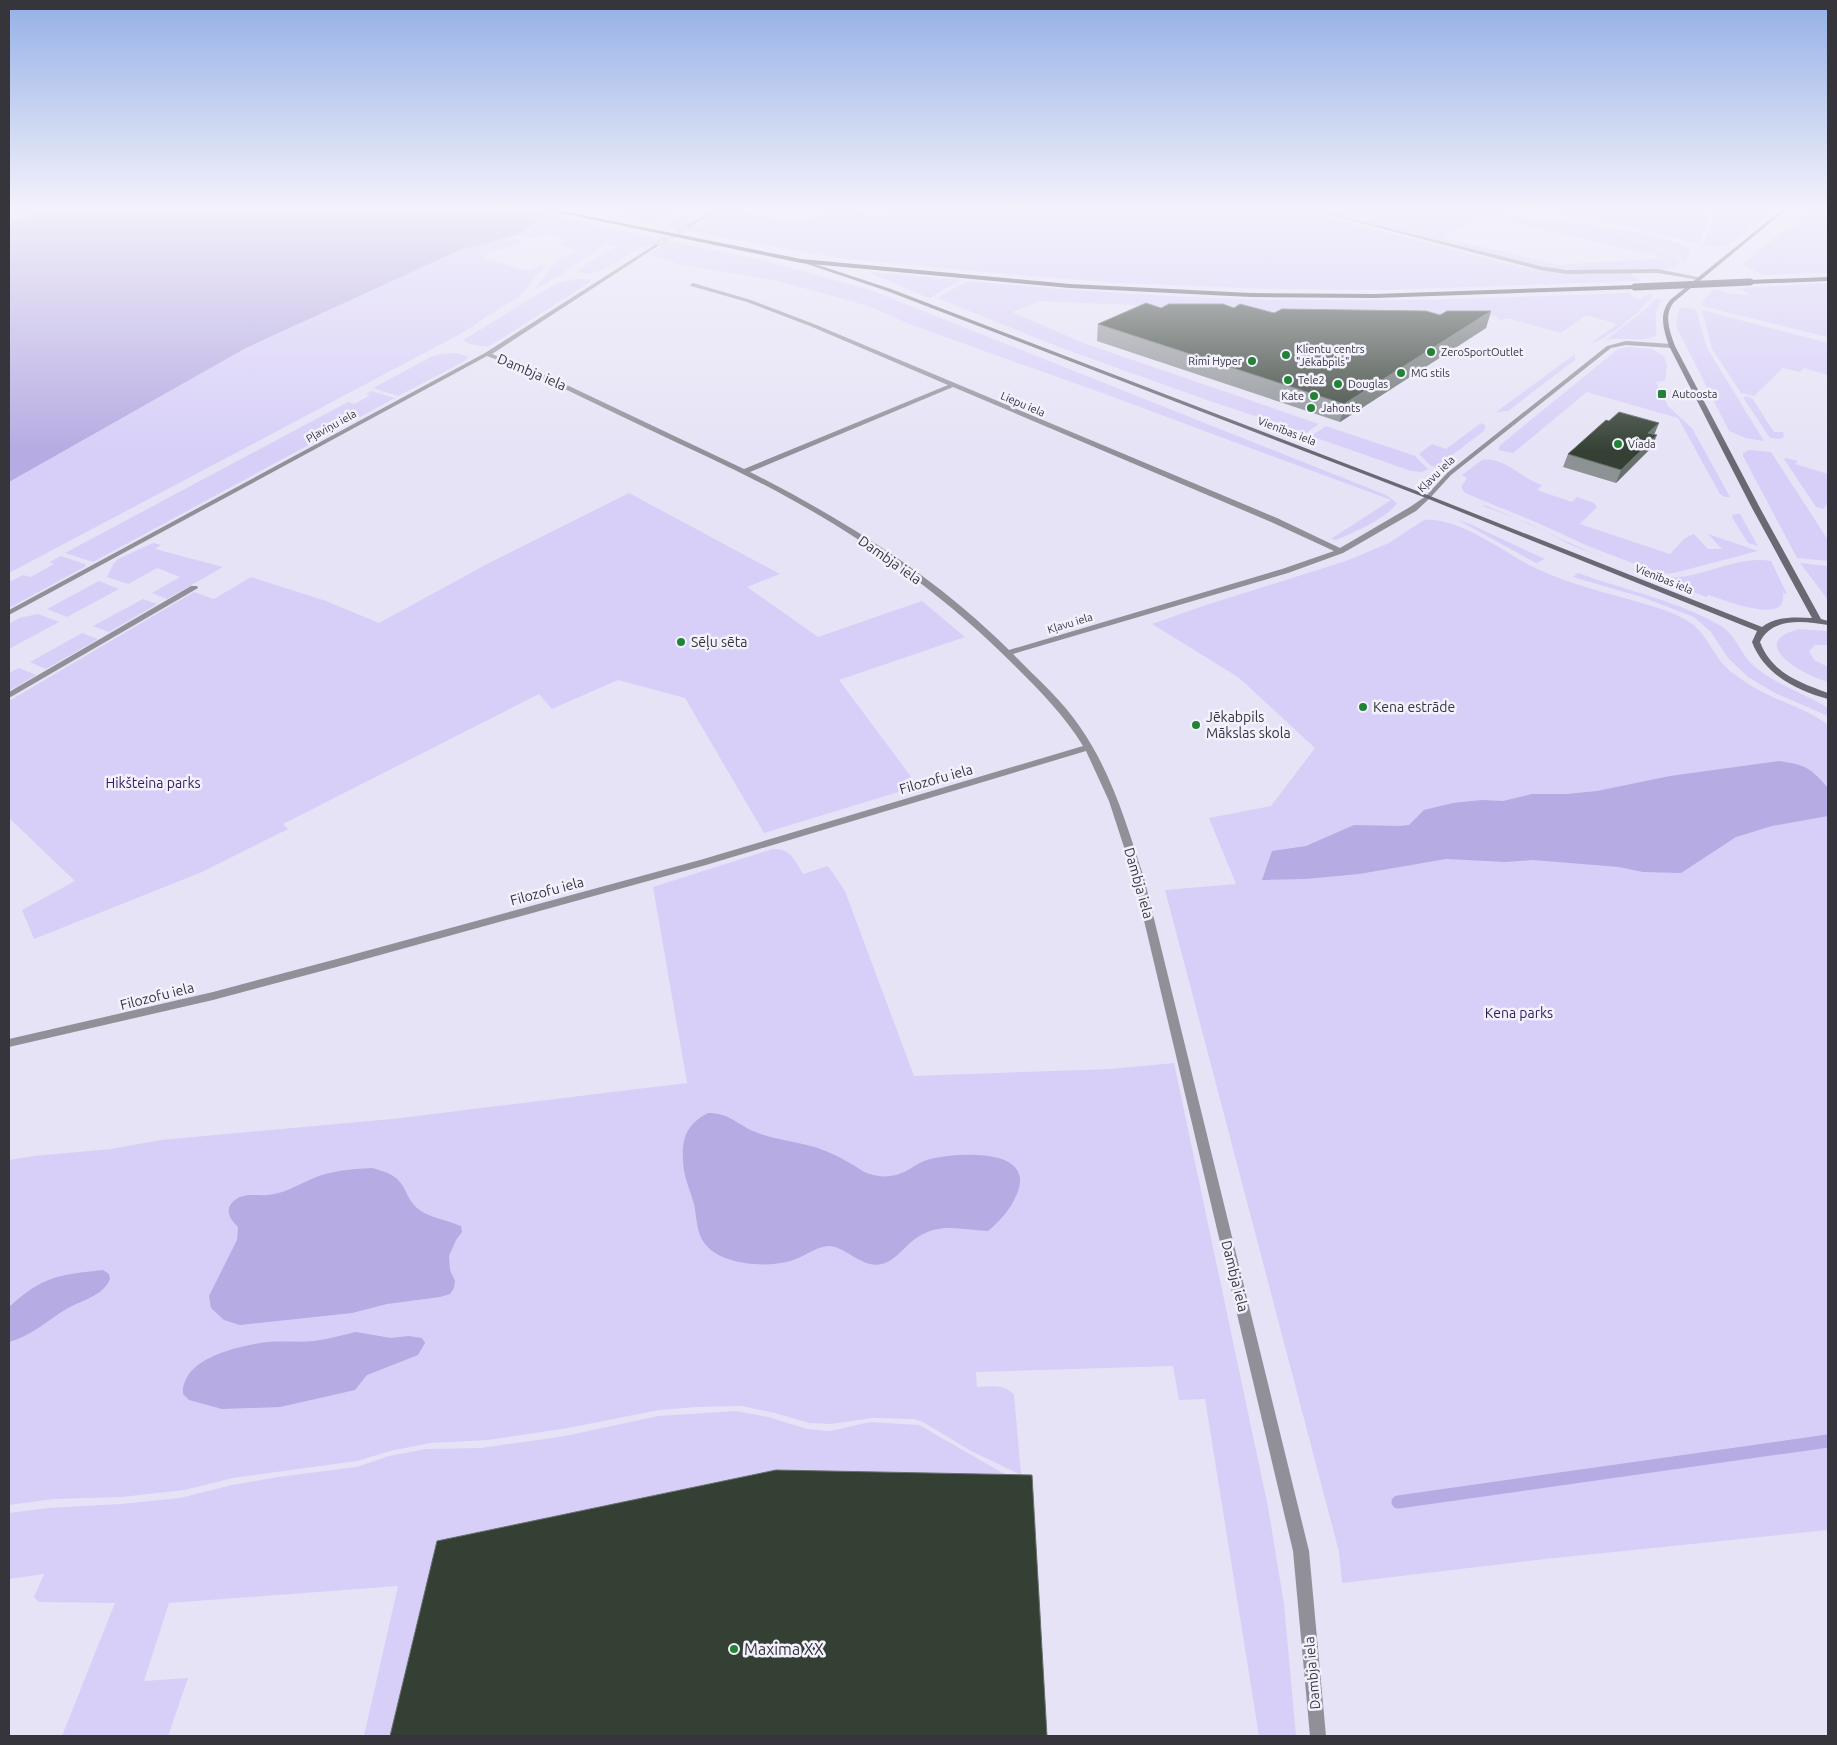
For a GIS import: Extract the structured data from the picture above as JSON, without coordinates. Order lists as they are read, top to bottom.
{
  "streets": {
    "main road": ["Vienības iela"],
    "street": [
      "Dambja iela",
      "Liepu iela",
      "Pļaviņu iela",
      "Kļavu iela",
      "Filozofu iela"
    ]
  },
  "crossings": [
    ["Dambja iela", "Pļaviņu iela"],
    ["Dambja iela", "Kļavu iela"],
    ["Dambja iela", "Filozofu iela"],
    ["Liepu iela", "Kļavu iela"],
    ["Vienības iela", "Kļavu iela"]
  ],
  "parks": ["Hikšteina parks", "Kena parks"],
  "places": {
    "other": [
      "ZeroSportOutlet",
      "Klientu centrs \"Jēkabpils\"",
      "Rimi Hyper",
      "MG stils",
      "Tele2",
      "Douglas",
      "Kate",
      "Jahonts",
      "Viada",
      "Sēļu sēta",
      "Kena estrāde",
      "Jēkabpils Mākslas skola",
      "Maxima XX"
    ],
    "transit": ["Autoosta"]
  }
}
